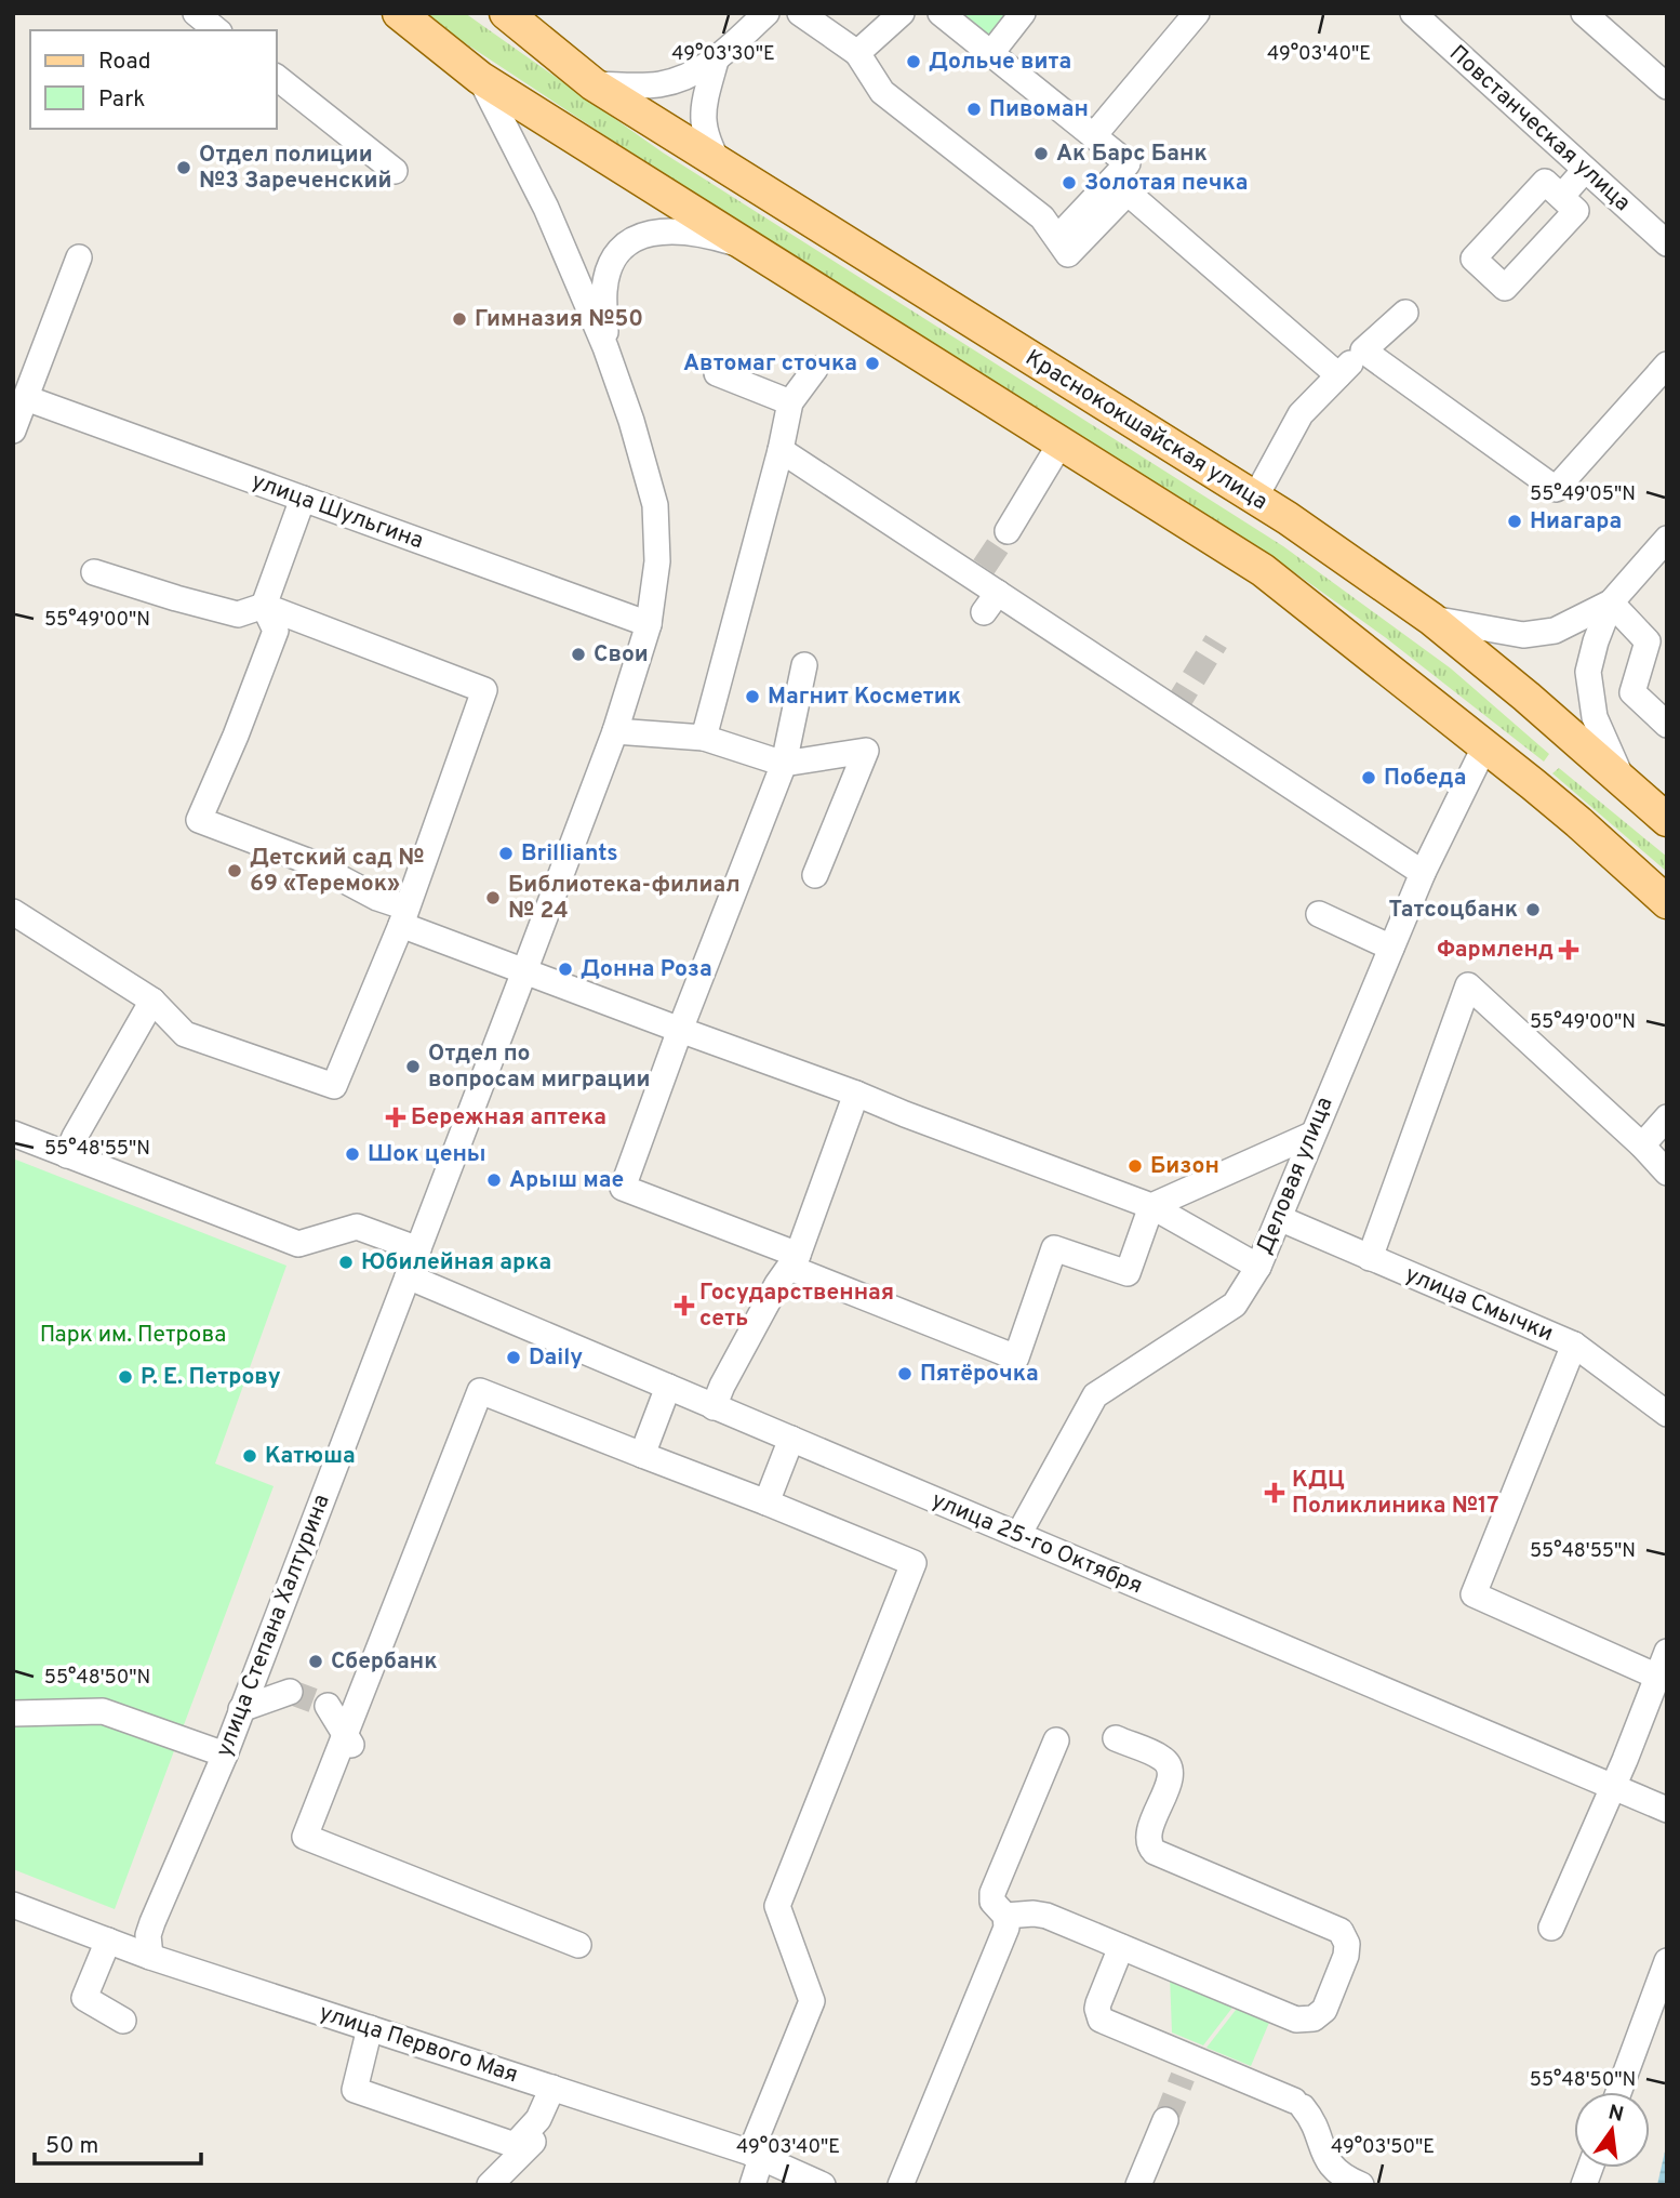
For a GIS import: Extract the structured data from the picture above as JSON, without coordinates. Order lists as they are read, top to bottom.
{
  "streets": {
    "main road": ["Краснококшайская улица"],
    "street": [
      "Повстанческая улица",
      "улица Шульгина",
      "Деловая улица",
      "улица Смычки",
      "улица 25-го Октября",
      "улица Степана Халтурина",
      "улица Первого Мая"
    ]
  },
  "crossings": [
    ["улица Шульгина", "улица Степана Халтурина"],
    ["Деловая улица", "улица Смычки"],
    ["Деловая улица", "улица 25-го Октября"],
    ["улица 25-го Октября", "улица Степана Халтурина"],
    ["улица Степана Халтурина", "улица Первого Мая"]
  ],
  "parks": ["Парк им. Петрова"],
  "places": {
    "other": [
      "Дольче вита",
      "Пивоман",
      "Ак Барс Банк",
      "Отдел полиции №3 Зареченский",
      "Золотая печка",
      "Гимназия №50",
      "Автомаг сточка",
      "Ниагара",
      "Свои",
      "Магнит Косметик",
      "Победа",
      "Brilliants",
      "Детский сад № 69 «Теремок»",
      "Библиотека-филиал № 24",
      "Татсоцбанк",
      "Донна Роза",
      "Отдел по вопросам миграции",
      "Шок цены",
      "Бизон",
      "Арыш мае",
      "Юбилейная арка",
      "Daily",
      "Пятёрочка",
      "Р. Е. Петрову",
      "Катюша",
      "Сбербанк"
    ],
    "health": [
      "Фармленд",
      "Бережная аптека",
      "Государственная сеть",
      "КДЦ Поликлиника №17"
    ]
  },
  "legend": ["Road", "Park"],
  "scale_bar": "50 m",
  "north": "top",
  "coordinates": [
    "49°03'30\"E",
    "49°03'40\"E",
    "55°49'05\"N",
    "55°49'00\"N",
    "55°48'55\"N",
    "55°48'50\"N",
    "49°03'50\"E"
  ]
}
